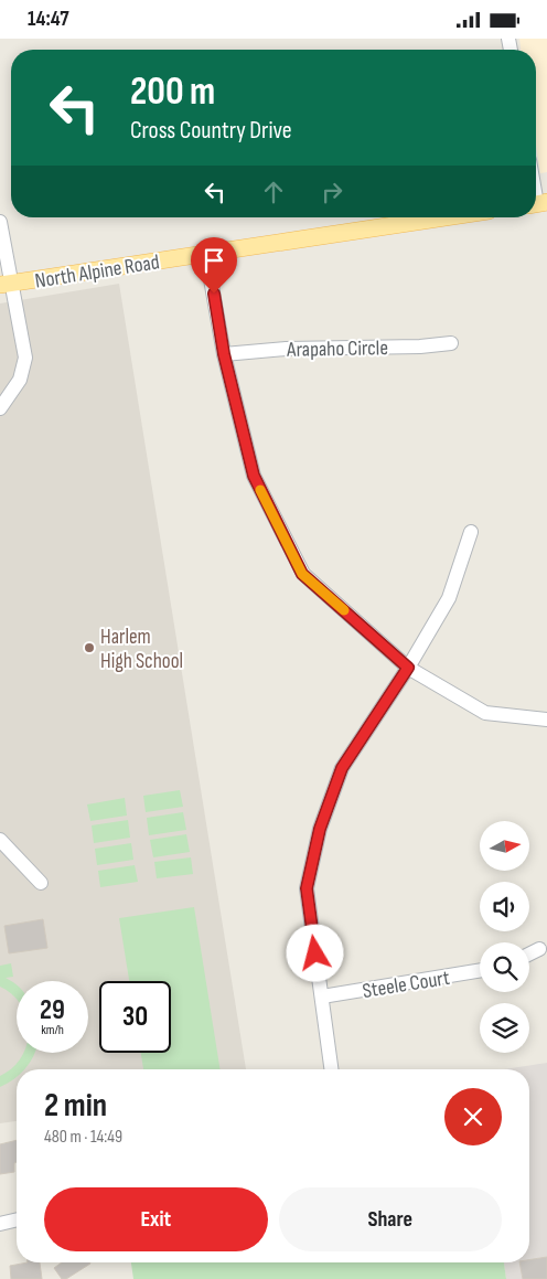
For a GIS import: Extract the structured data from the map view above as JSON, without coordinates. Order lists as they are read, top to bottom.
{
  "streets": {
    "main road": ["North Alpine Road"],
    "street": ["Arapaho Circle", "Steele Court"]
  },
  "places": ["Harlem High School"],
  "north": "right",
  "page": {
    "status": "14:47",
    "turn": ["200 m", "Cross Country Drive"],
    "speed": "29 km/h",
    "limit": "30",
    "heading": ["2 min", "480 m · 14:49"],
    "buttons": ["Exit", "Share"]
  }
}
